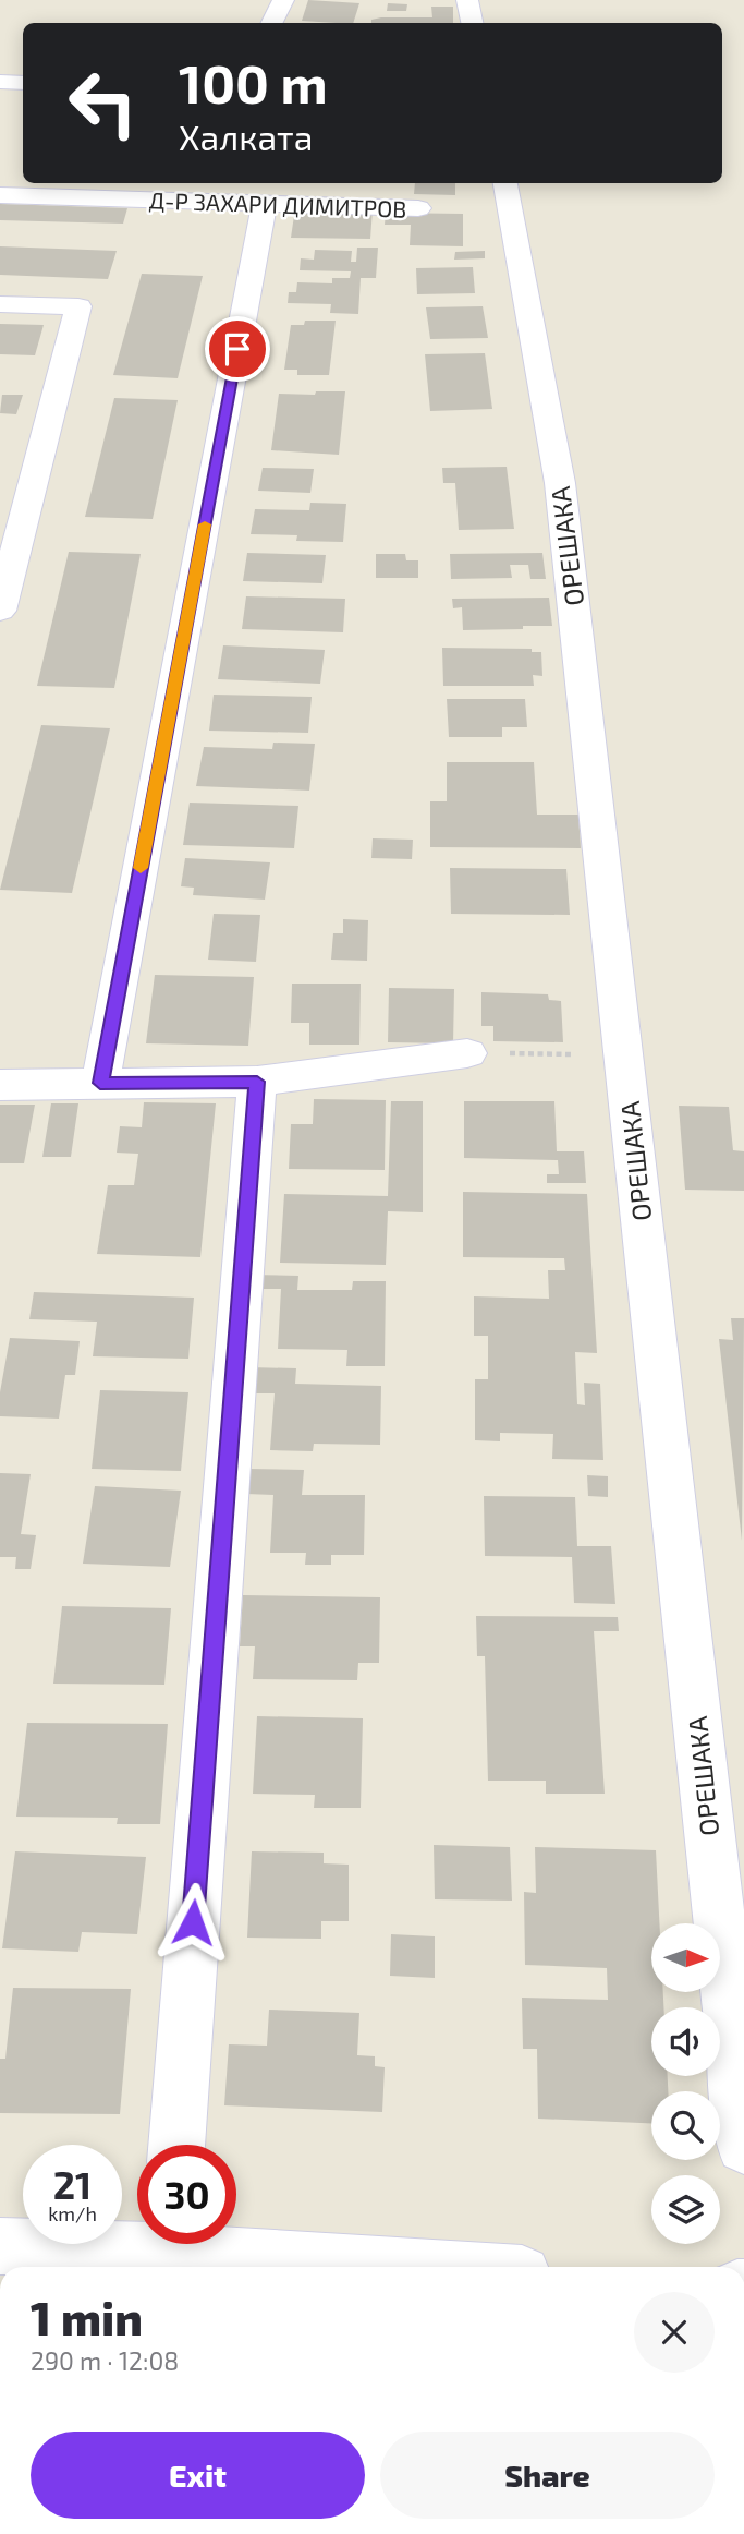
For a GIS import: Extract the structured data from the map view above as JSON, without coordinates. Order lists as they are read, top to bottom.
{
  "streets": {
    "street": ["Д-Р ЗАХАРИ ДИМИТРОВ", "ОРЕШАКА"]
  },
  "north": "right",
  "page": {
    "turn": ["100 m", "Халката"],
    "speed": "21 km/h",
    "limit": "30",
    "heading": ["1 min", "290 m · 12:08"],
    "buttons": ["Exit", "Share"]
  }
}
